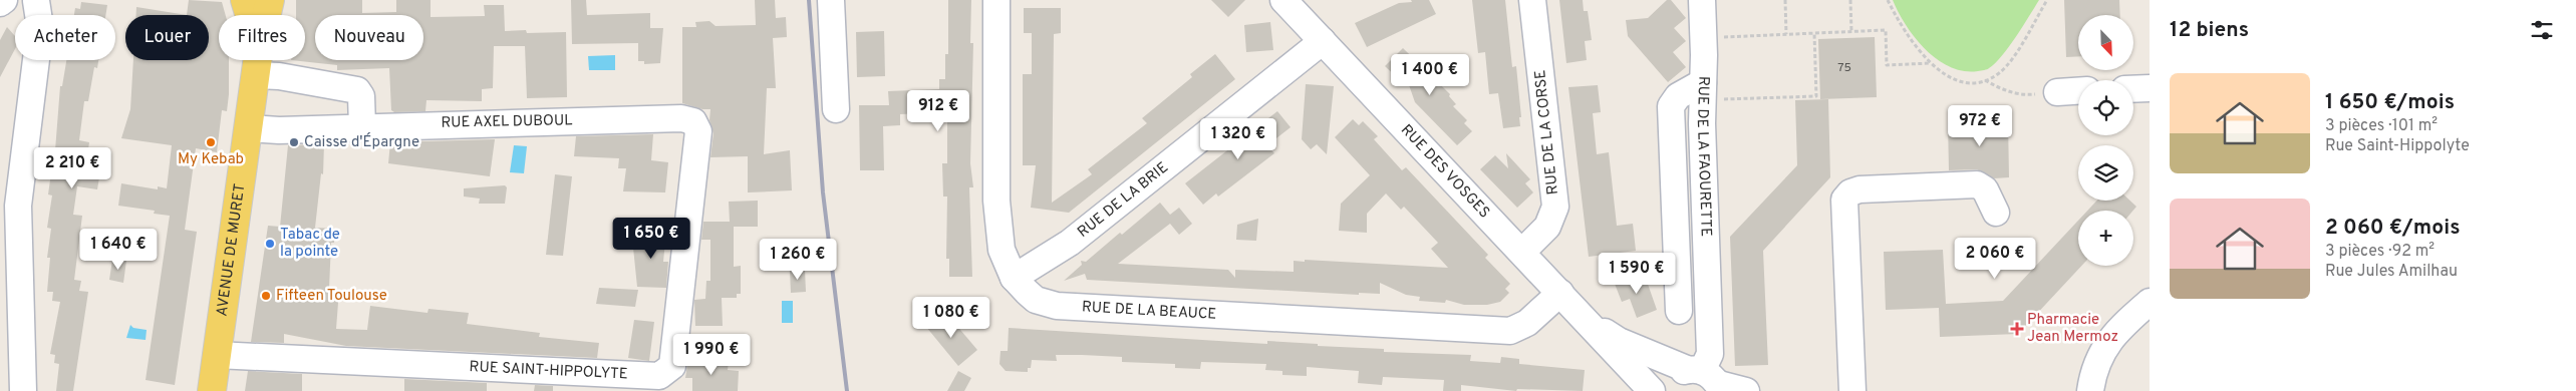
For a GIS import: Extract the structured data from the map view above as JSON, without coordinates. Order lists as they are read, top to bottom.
{
  "streets": {
    "main road": ["AVENUE DE MURET"],
    "street": [
      "RUE AXEL DUBOUL",
      "RUE DE LA CORSE",
      "RUE DE LA FAOURETTE",
      "RUE DES VOSGES",
      "RUE DE LA BRIE",
      "RUE DE LA BEAUCE",
      "RUE SAINT-HIPPOLYTE"
    ]
  },
  "crossings": [
    ["RUE AXEL DUBOUL", "AVENUE DE MURET"],
    ["RUE AXEL DUBOUL", "RUE SAINT-HIPPOLYTE"],
    ["RUE DE LA CORSE", "RUE DES VOSGES"],
    ["RUE DE LA FAOURETTE", "RUE DES VOSGES"],
    ["RUE DES VOSGES", "RUE DE LA BRIE"],
    ["RUE DES VOSGES", "RUE DE LA BEAUCE"],
    ["RUE DE LA BRIE", "RUE DE LA BEAUCE"],
    ["AVENUE DE MURET", "RUE SAINT-HIPPOLYTE"]
  ],
  "places": {
    "other": [
      "My Kebab",
      "Caisse d'Épargne",
      "Tabac de la pointe",
      "Fifteen Toulouse"
    ],
    "health": ["Pharmacie Jean Mermoz"]
  },
  "house_numbers": ["75"],
  "north": "bottom right",
  "page": {
    "heading": "12 biens",
    "map_buttons": "+",
    "chip": [
      "Acheter",
      "Louer",
      "Filtres",
      "Nouveau"
    ],
    "price": [
      "1 400 €",
      "912 €",
      "972 €",
      "1 320 €",
      "2 210 €",
      "1 650 €",
      "1 640 €",
      "2 060 €",
      "1 260 €",
      "1 590 €",
      "1 080 €",
      "1 990 €"
    ],
    "list": [
      {
        "name": "1 650 €/mois",
        "note": "3 pièces · 101 m² · Rue Saint-Hippolyte"
      },
      {
        "name": "2 060 €/mois",
        "note": "3 pièces · 92 m² · Rue Jules Amilhau"
      }
    ]
  }
}
